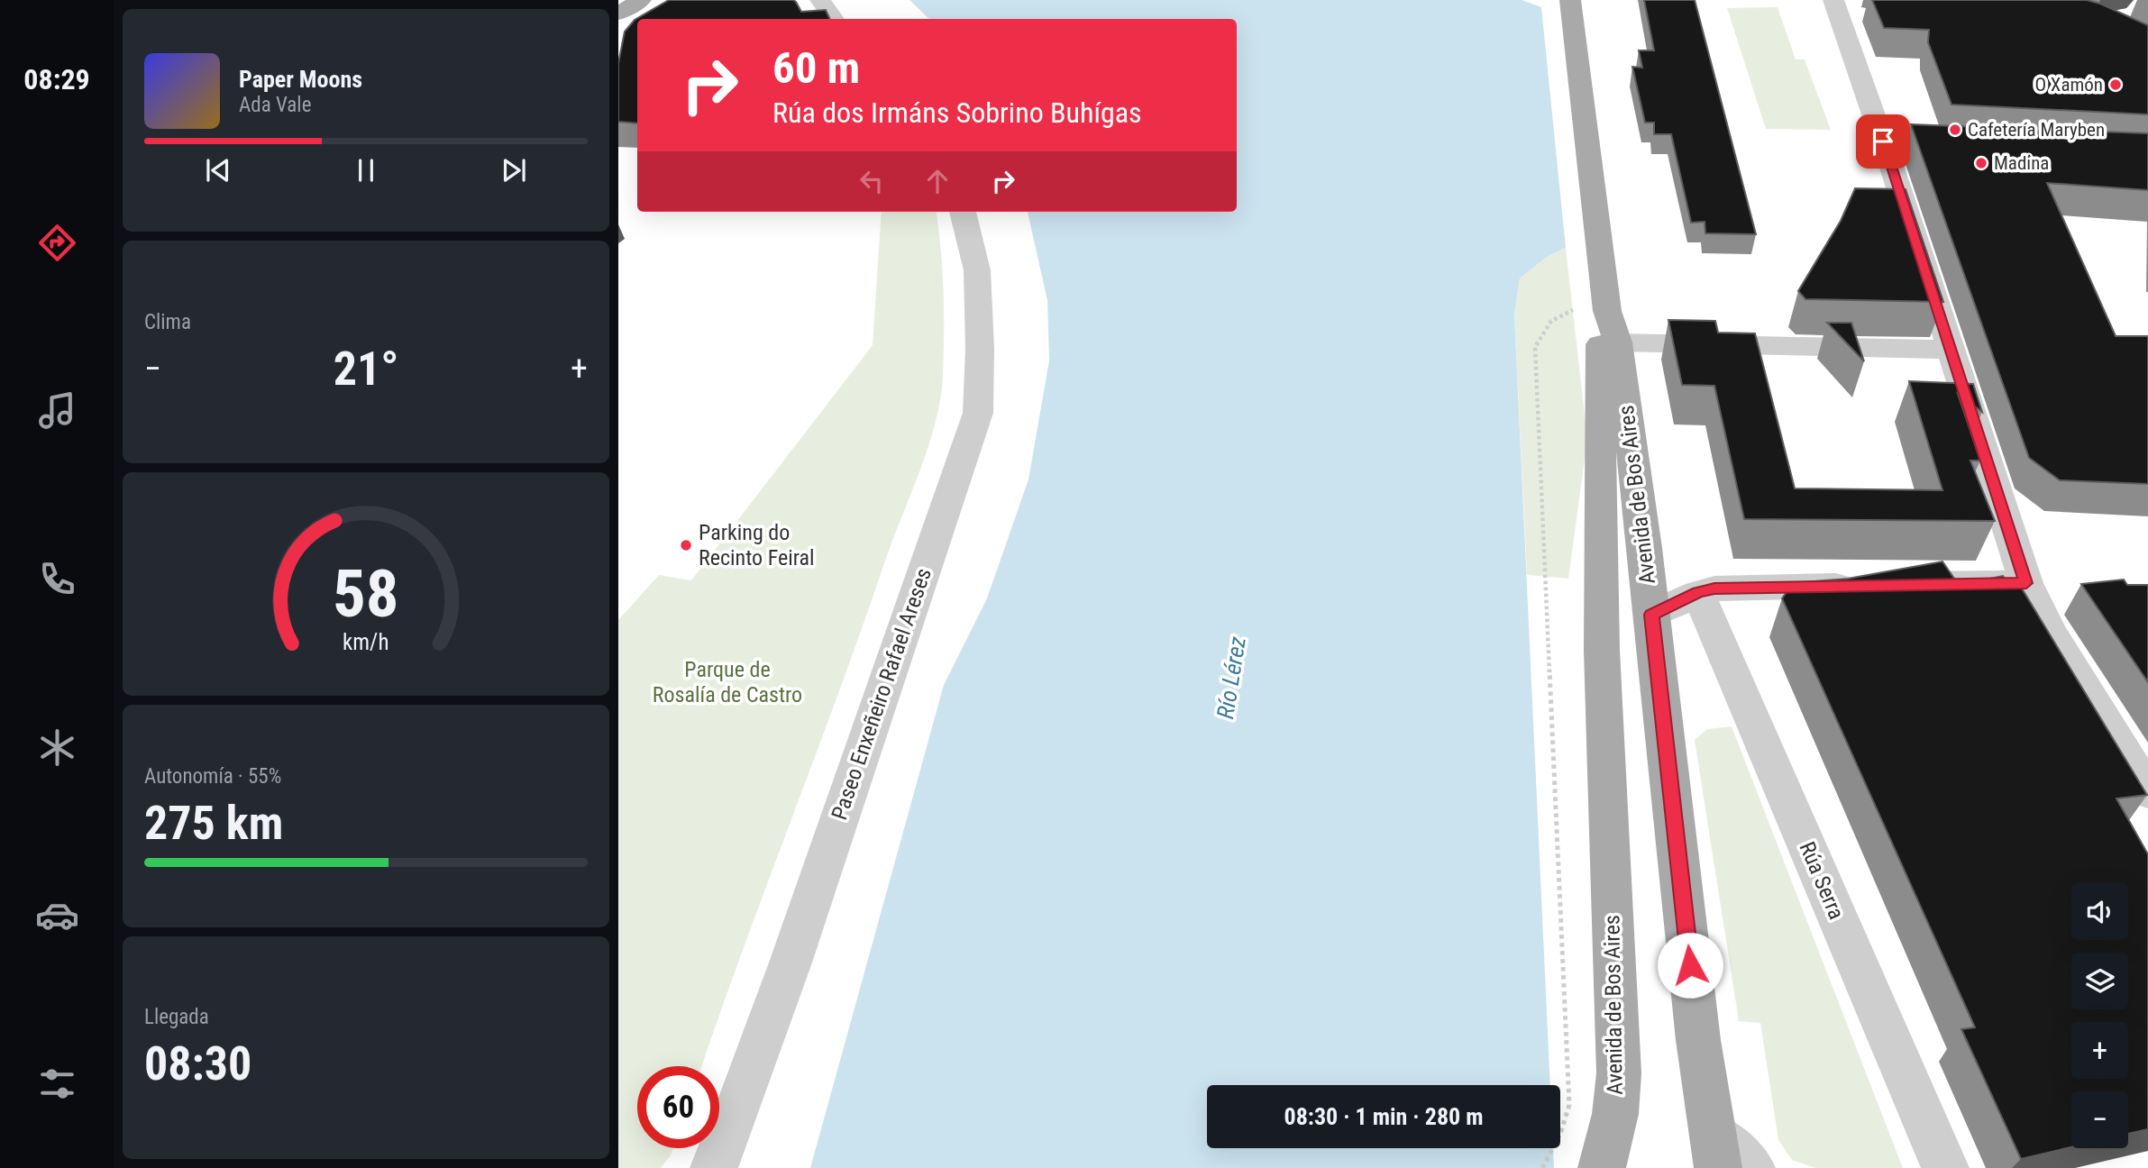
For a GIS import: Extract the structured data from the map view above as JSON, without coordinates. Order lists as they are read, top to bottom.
{
  "streets": {
    "main road": ["Avenida de Bos Aires"],
    "street": ["Paseo Enxeñeiro Rafael Areses", "Rúa Serra"]
  },
  "water": ["Río Lérez"],
  "parks": ["Parque de Rosalía de Castro"],
  "places": [
    "O Xamón",
    "Cafetería Maryben",
    "Madina",
    "Parking do Recinto Feiral"
  ],
  "page": {
    "tabs": "08:29",
    "turn": ["60 m", "Rúa dos Irmáns Sobrino Buhígas"],
    "song": ["Paper Moons", "Ada Vale"],
    "tile": [
      "Clima",
      ["Autonomía · 55%", "275 km"],
      ["Llegada", "08:30"]
    ],
    "heat": ["−", "21°", "+"],
    "map_buttons": ["+", "−"],
    "limit": "60",
    "trip": "08:30 · 1 min · 280 m",
    "gauge": ["58", "km/h"]
  }
}
